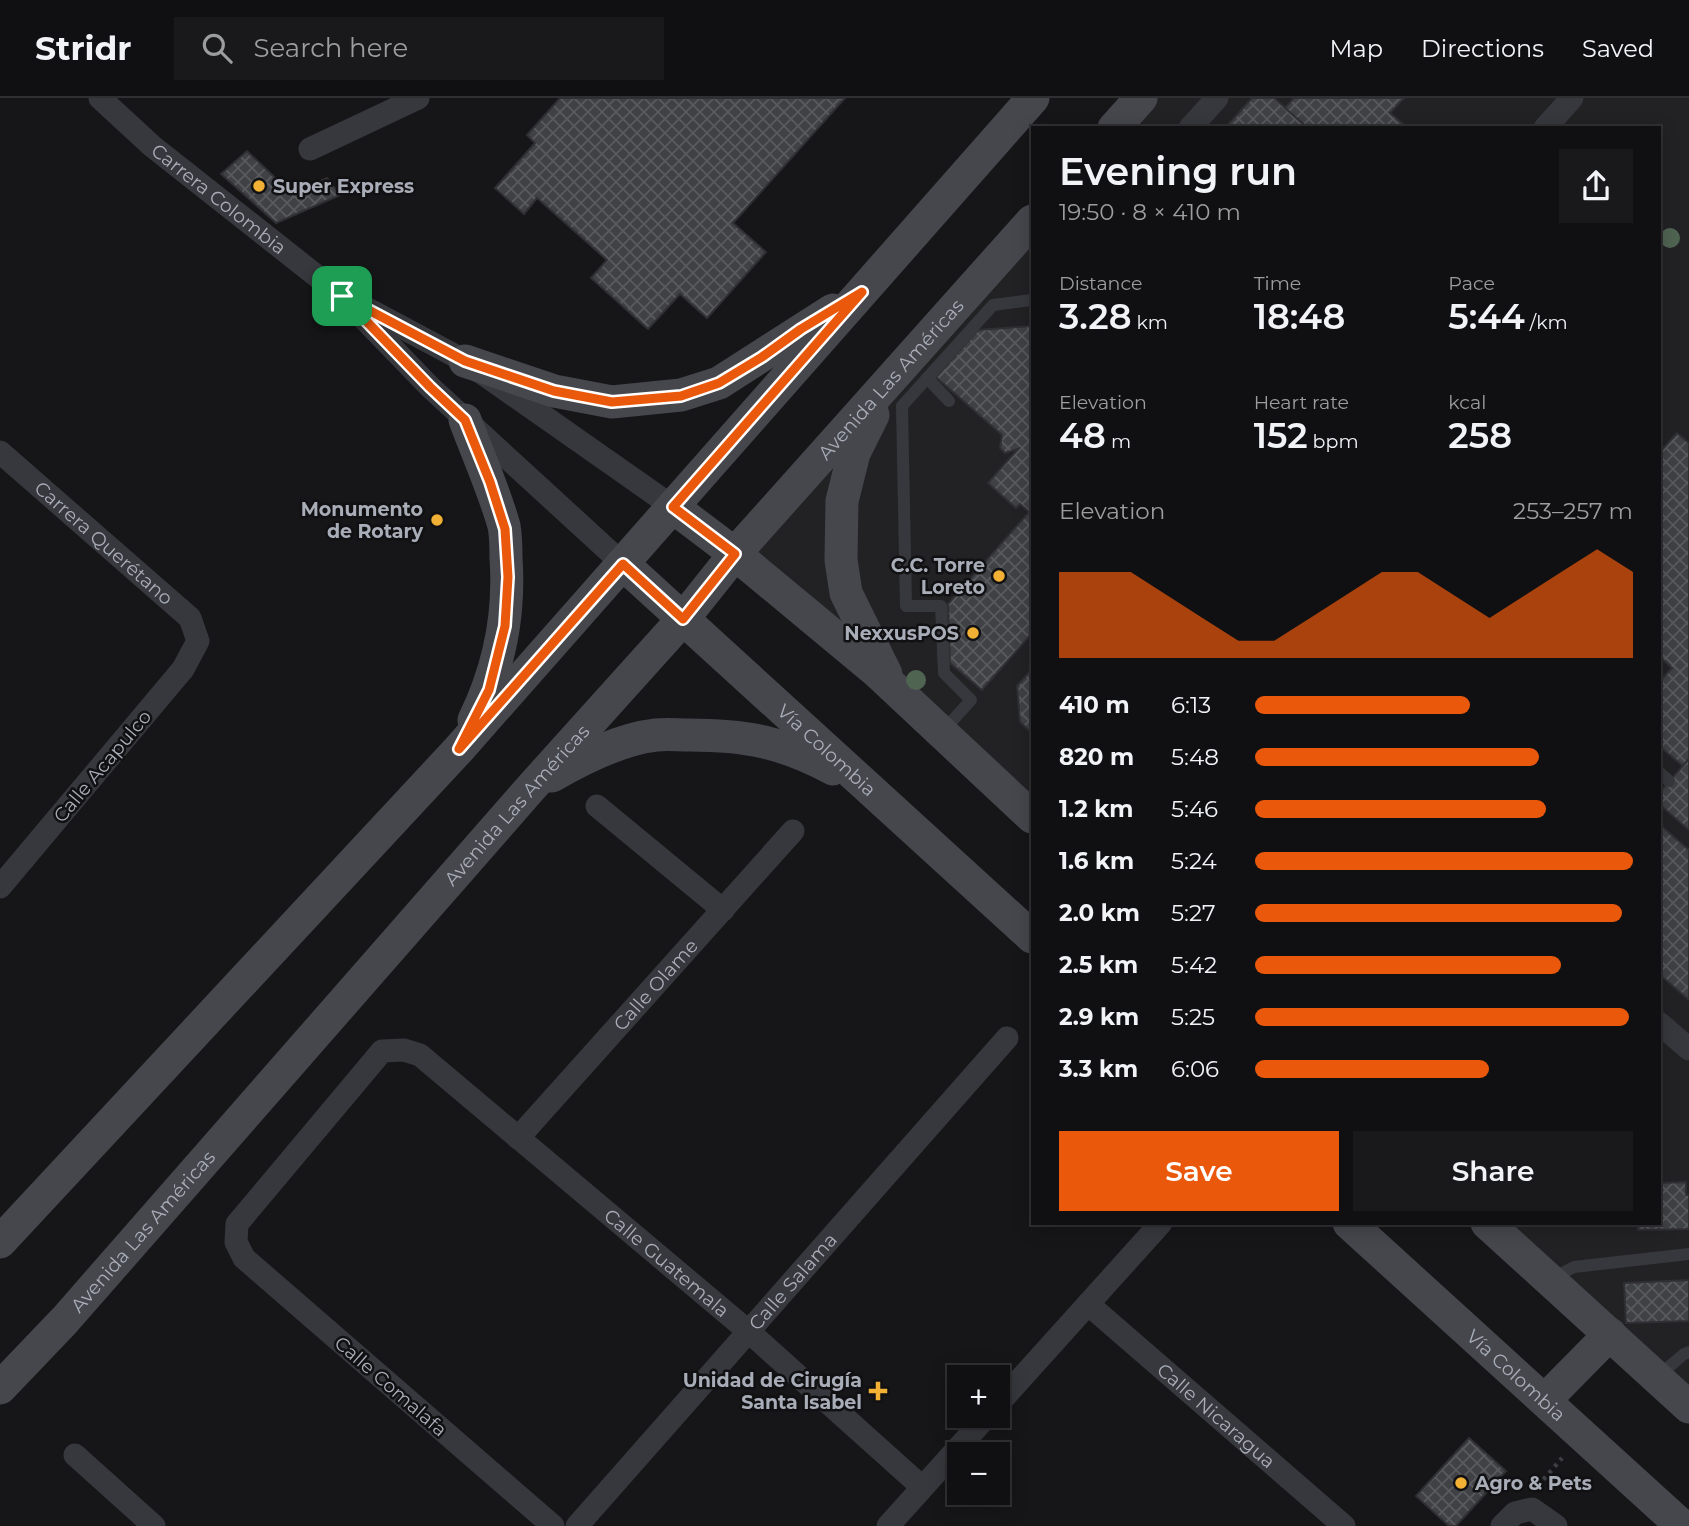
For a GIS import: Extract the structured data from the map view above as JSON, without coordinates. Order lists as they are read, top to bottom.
{
  "streets": {
    "main road": ["Avenida Las Américas", "Vía Colombia"],
    "street": [
      "Carrera Colombia",
      "Carrera Querétano",
      "Calle Acapulco",
      "Calle Olame",
      "Calle Guatemala",
      "Calle Salama",
      "Calle Comalafa",
      "Calle Nicaragua"
    ]
  },
  "crossings": [
    ["Carrera Colombia", "Vía Colombia"],
    ["Avenida Las Américas", "Vía Colombia"],
    ["Carrera Querétano", "Calle Acapulco"],
    ["Calle Olame", "Calle Guatemala"],
    ["Calle Guatemala", "Calle Salama"],
    ["Calle Guatemala", "Calle Comalafa"]
  ],
  "places": {
    "other": [
      "Super Express",
      "Monumento de Rotary",
      "C.C. Torre Loreto",
      "NexxusPOS",
      "Agro & Pets"
    ],
    "health": ["Unidad de Cirugía Santa Isabel"]
  },
  "page": {
    "header": "Stridr",
    "search": "Search here",
    "nav": ["Map", "Directions", "Saved"],
    "heading": ["Evening run", "19:50 · 8 × 410 m"],
    "stats": [
      ["Distance", "3.28 km"],
      ["Time", "18:48"],
      ["Pace", "5:44 /km"],
      ["Elevation", "48 m"],
      ["Heart rate", "152 bpm"],
      ["kcal", "258"]
    ],
    "chart": ["Elevation", "253–257 m"],
    "list": [
      {
        "name": "410 m",
        "note": "6:13"
      },
      {
        "name": "820 m",
        "note": "5:48"
      },
      {
        "name": "1.2 km",
        "note": "5:46"
      },
      {
        "name": "1.6 km",
        "note": "5:24"
      },
      {
        "name": "2.0 km",
        "note": "5:27"
      },
      {
        "name": "2.5 km",
        "note": "5:42"
      },
      {
        "name": "2.9 km",
        "note": "5:25"
      },
      {
        "name": "3.3 km",
        "note": "6:06"
      }
    ],
    "buttons": ["Save", "Share"],
    "map_buttons": ["+", "−"]
  }
}
